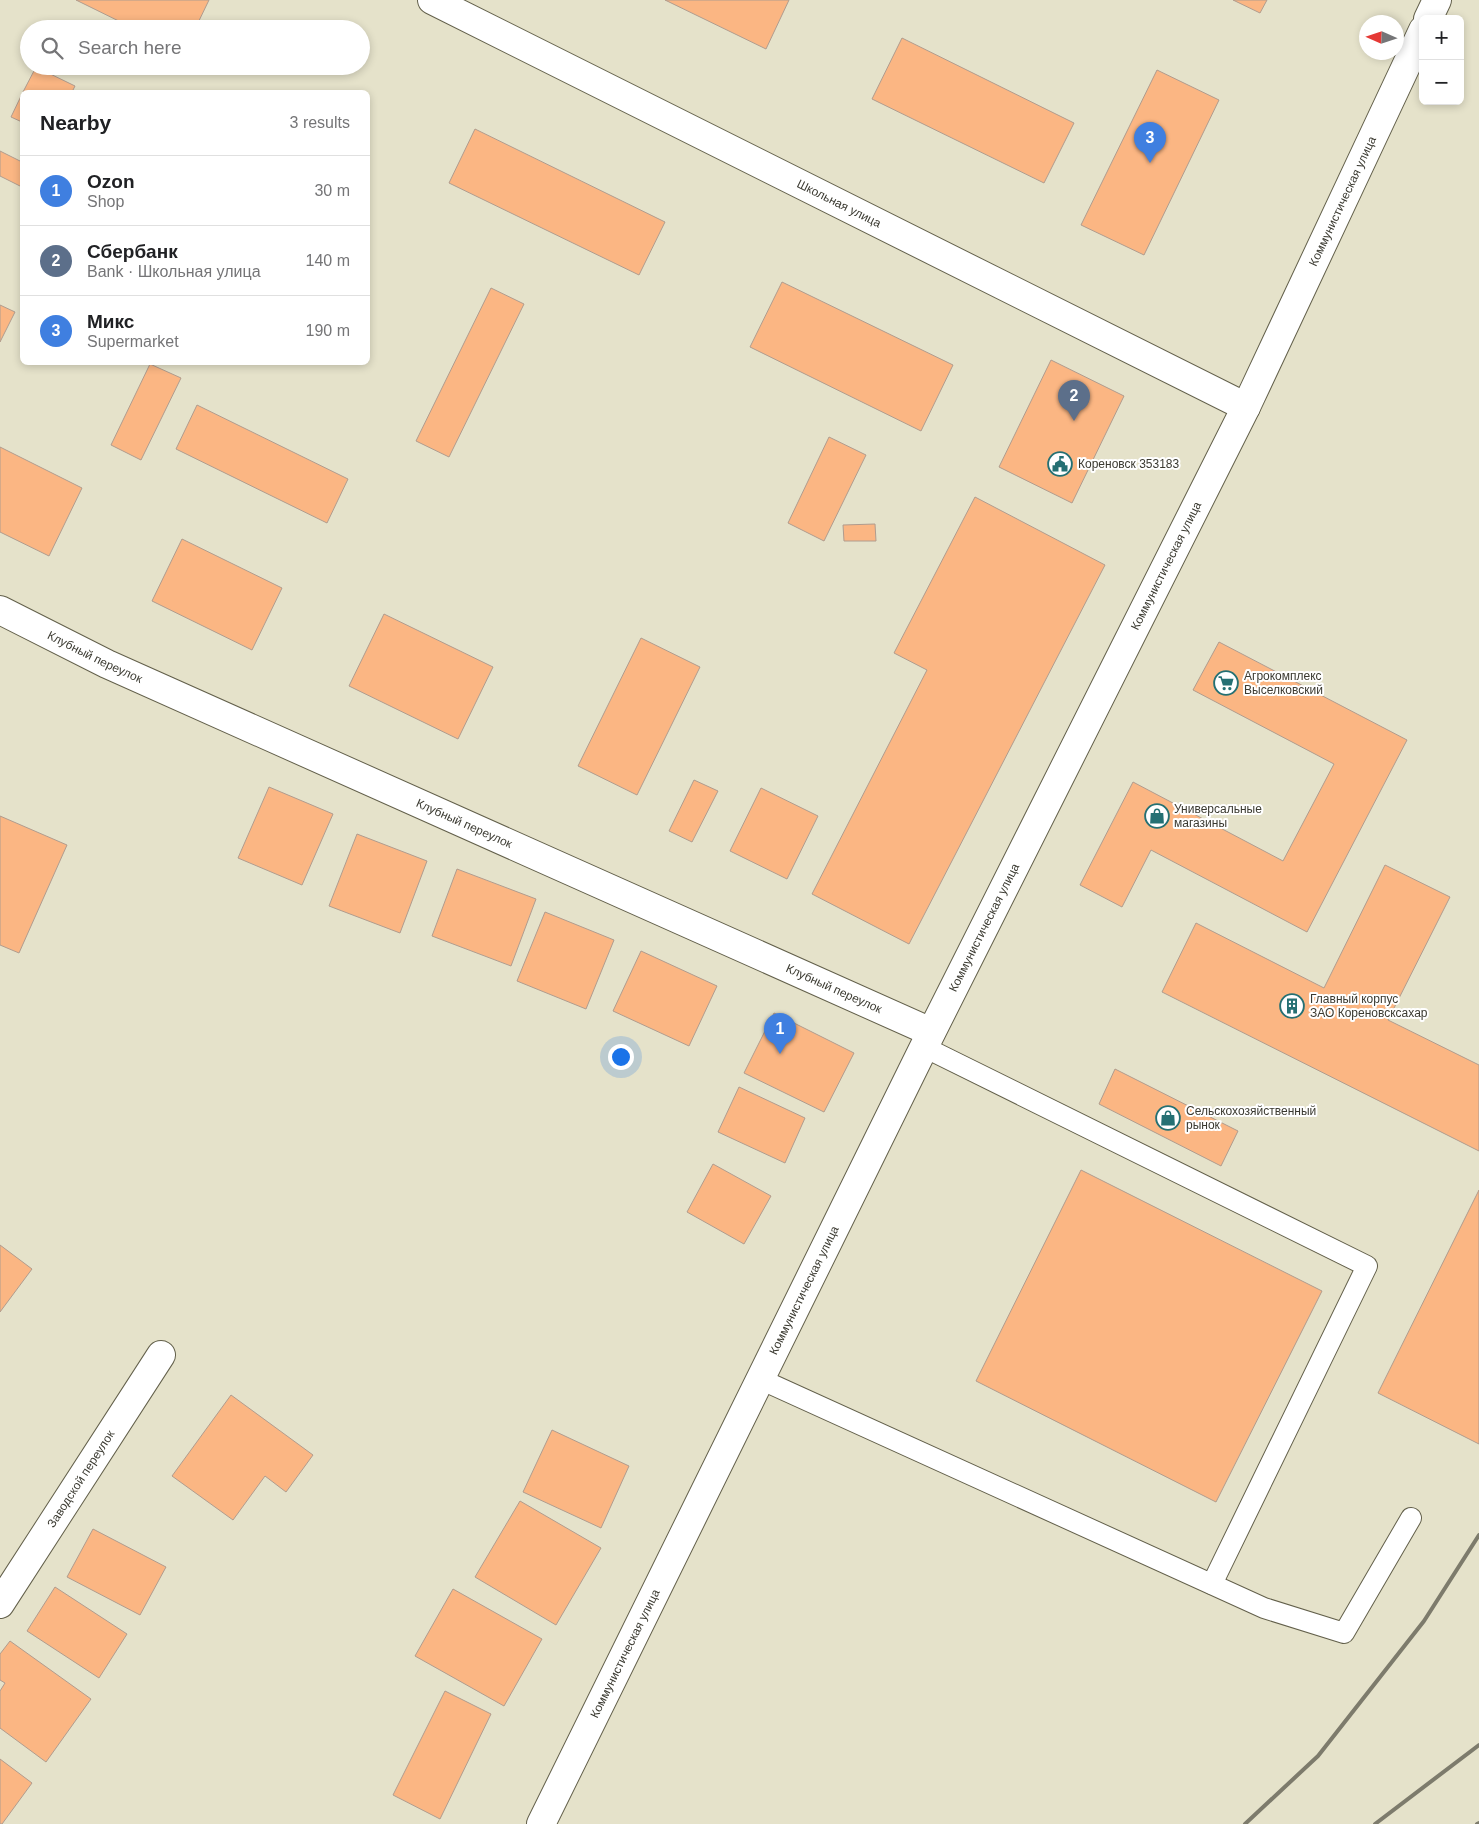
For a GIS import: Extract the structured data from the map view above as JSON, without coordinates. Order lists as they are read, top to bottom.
{
  "streets": {
    "street": [
      "Коммунистическая улица",
      "Школьная улица",
      "Клубный переулок",
      "Заводской переулок"
    ]
  },
  "crossings": [
    ["Коммунистическая улица", "Школьная улица"],
    ["Коммунистическая улица", "Клубный переулок"]
  ],
  "places": {
    "public building": ["Кореновск 353183"],
    "supermarket": ["Агрокомплекс Выселковский"],
    "shop": ["Универсальные магазины", "Сельскохозяйственный рынок"],
    "building": ["Главный корпус ЗАО Кореновсксахар"]
  },
  "north": "left",
  "page": {
    "map_buttons": ["+", "−"],
    "search": "Search here",
    "heading": ["Nearby", "3 results"],
    "pins": ["3", "2", "1"],
    "list": [
      {
        "mark": "1",
        "name": "Ozon",
        "note": "Shop",
        "value": "30 m"
      },
      {
        "mark": "2",
        "name": "Сбербанк",
        "note": "Bank · Школьная улица",
        "value": "140 m"
      },
      {
        "mark": "3",
        "name": "Микс",
        "note": "Supermarket",
        "value": "190 m"
      }
    ]
  }
}
